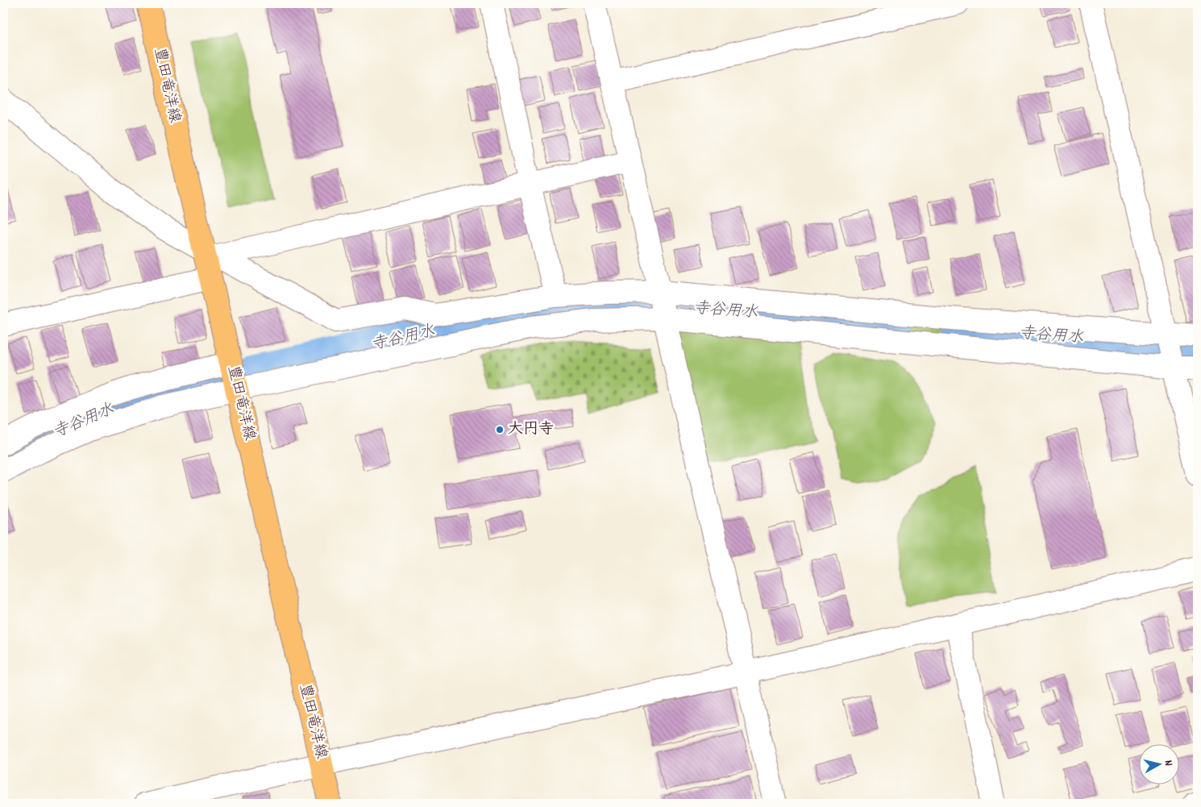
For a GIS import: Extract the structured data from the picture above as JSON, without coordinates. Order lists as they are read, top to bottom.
{
  "streets": {
    "main road": ["豊田竜洋線"]
  },
  "water": ["寺谷用水"],
  "places": ["大円寺"],
  "north": "right"
}
